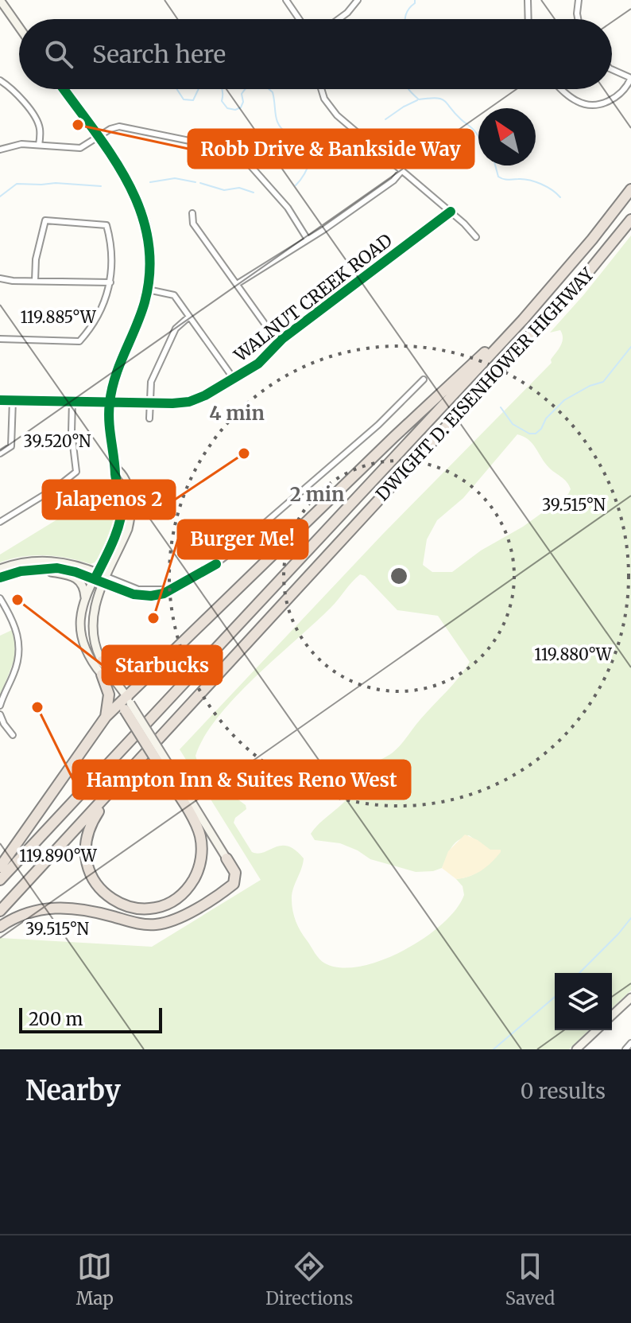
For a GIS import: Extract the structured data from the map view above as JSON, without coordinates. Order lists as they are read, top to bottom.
{
  "streets": {
    "highway": ["DWIGHT D. EISENHOWER HIGHWAY"],
    "street": ["WALNUT CREEK ROAD"]
  },
  "places": [
    "Robb Drive & Bankside Way",
    "Jalapenos 2",
    "Starbucks",
    "Burger Me!",
    "Hampton Inn & Suites Reno West"
  ],
  "scale_bar": "200 m",
  "north": "top left",
  "page": {
    "search": "Search here",
    "scale": "200 m",
    "heading": ["Nearby", "0 results"],
    "nav": ["Map", "Directions", "Saved"]
  },
  "coordinates": [
    "119.885°W",
    "39.520°N",
    "39.515°N",
    "119.880°W",
    "119.890°W"
  ],
  "rings": ["4 min", "2 min"]
}
